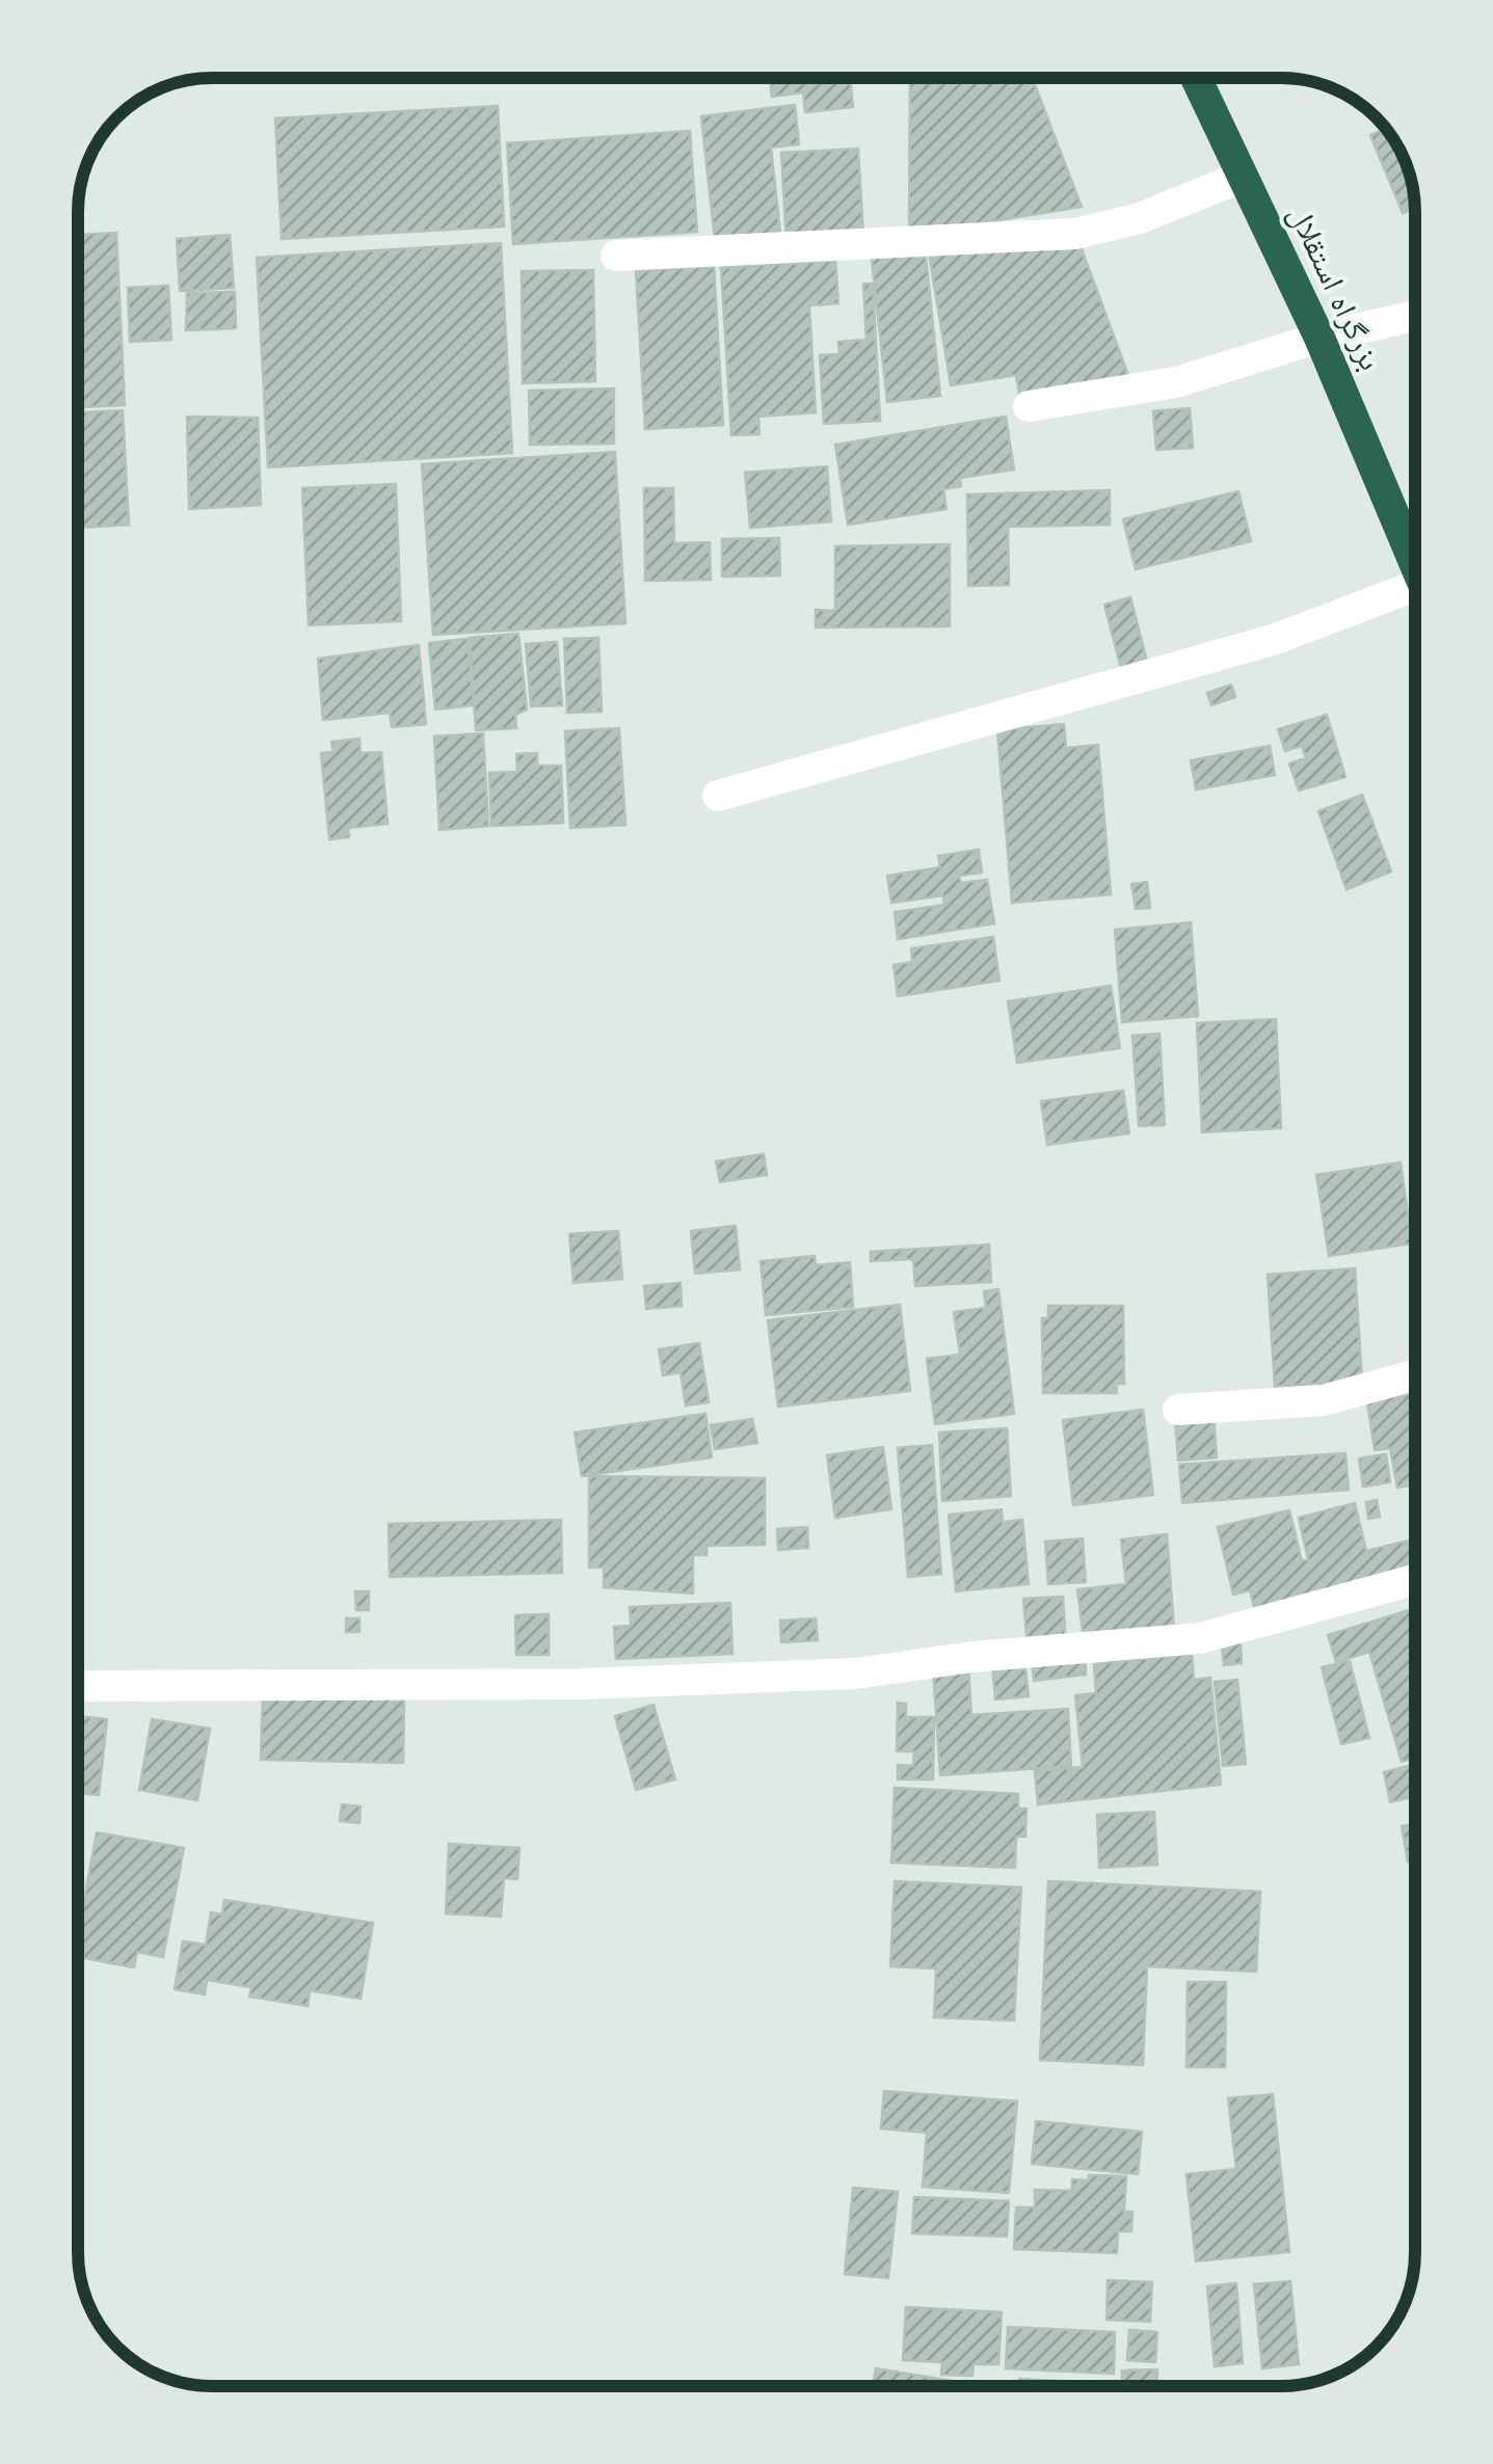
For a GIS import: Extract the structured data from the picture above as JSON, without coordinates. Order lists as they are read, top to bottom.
{
  "streets": {
    "highway": ["بزرگراه استقلال"]
  }
}
